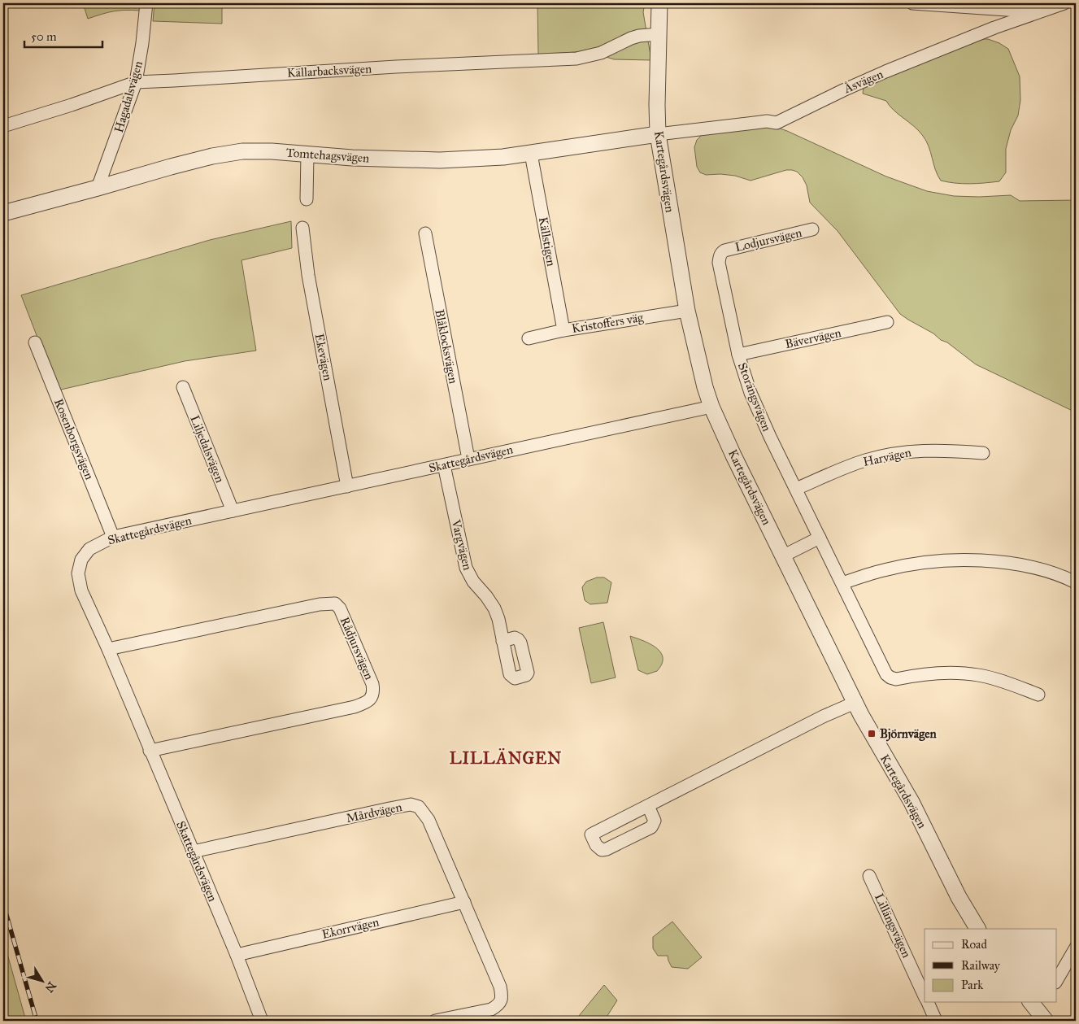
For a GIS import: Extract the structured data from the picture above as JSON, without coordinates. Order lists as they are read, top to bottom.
{
  "streets": {
    "street": [
      "Källarbacksvägen",
      "Åsvägen",
      "Hagadalsvägen",
      "Tomtehagsvägen",
      "Kartegårdsvägen",
      "Lodjursvägen",
      "Källstigen",
      "Kristoffers väg",
      "Bävervägen",
      "Blåklocksvägen",
      "Ekevägen",
      "Storängsvägen",
      "Rosenborgsvägen",
      "Liljedalsvägen",
      "Harvägen",
      "Skattegårdsvägen",
      "Vargvägen",
      "Rådjursvägen",
      "Mårdvägen",
      "Lillängsvägen",
      "Ekorrvägen"
    ]
  },
  "crossings": [
    ["Källarbacksvägen", "Hagadalsvägen"],
    ["Källarbacksvägen", "Kartegårdsvägen"],
    ["Åsvägen", "Tomtehagsvägen"],
    ["Åsvägen", "Kartegårdsvägen"],
    ["Hagadalsvägen", "Tomtehagsvägen"],
    ["Tomtehagsvägen", "Kartegårdsvägen"],
    ["Tomtehagsvägen", "Källstigen"],
    ["Kartegårdsvägen", "Kristoffers väg"],
    ["Kartegårdsvägen", "Skattegårdsvägen"],
    ["Lodjursvägen", "Storängsvägen"],
    ["Källstigen", "Kristoffers väg"],
    ["Bävervägen", "Storängsvägen"],
    ["Blåklocksvägen", "Skattegårdsvägen"],
    ["Ekevägen", "Skattegårdsvägen"],
    ["Storängsvägen", "Harvägen"],
    ["Rosenborgsvägen", "Skattegårdsvägen"],
    ["Liljedalsvägen", "Skattegårdsvägen"],
    ["Skattegårdsvägen", "Vargvägen"],
    ["Skattegårdsvägen", "Rådjursvägen"],
    ["Skattegårdsvägen", "Mårdvägen"],
    ["Skattegårdsvägen", "Ekorrvägen"],
    ["Mårdvägen", "Ekorrvägen"]
  ],
  "districts": ["LILLÄNGEN"],
  "places": {
    "transit": ["Björnvägen"]
  },
  "legend": ["Road", "Railway", "Park"],
  "scale_bar": "50 m",
  "north": "bottom right"
}
